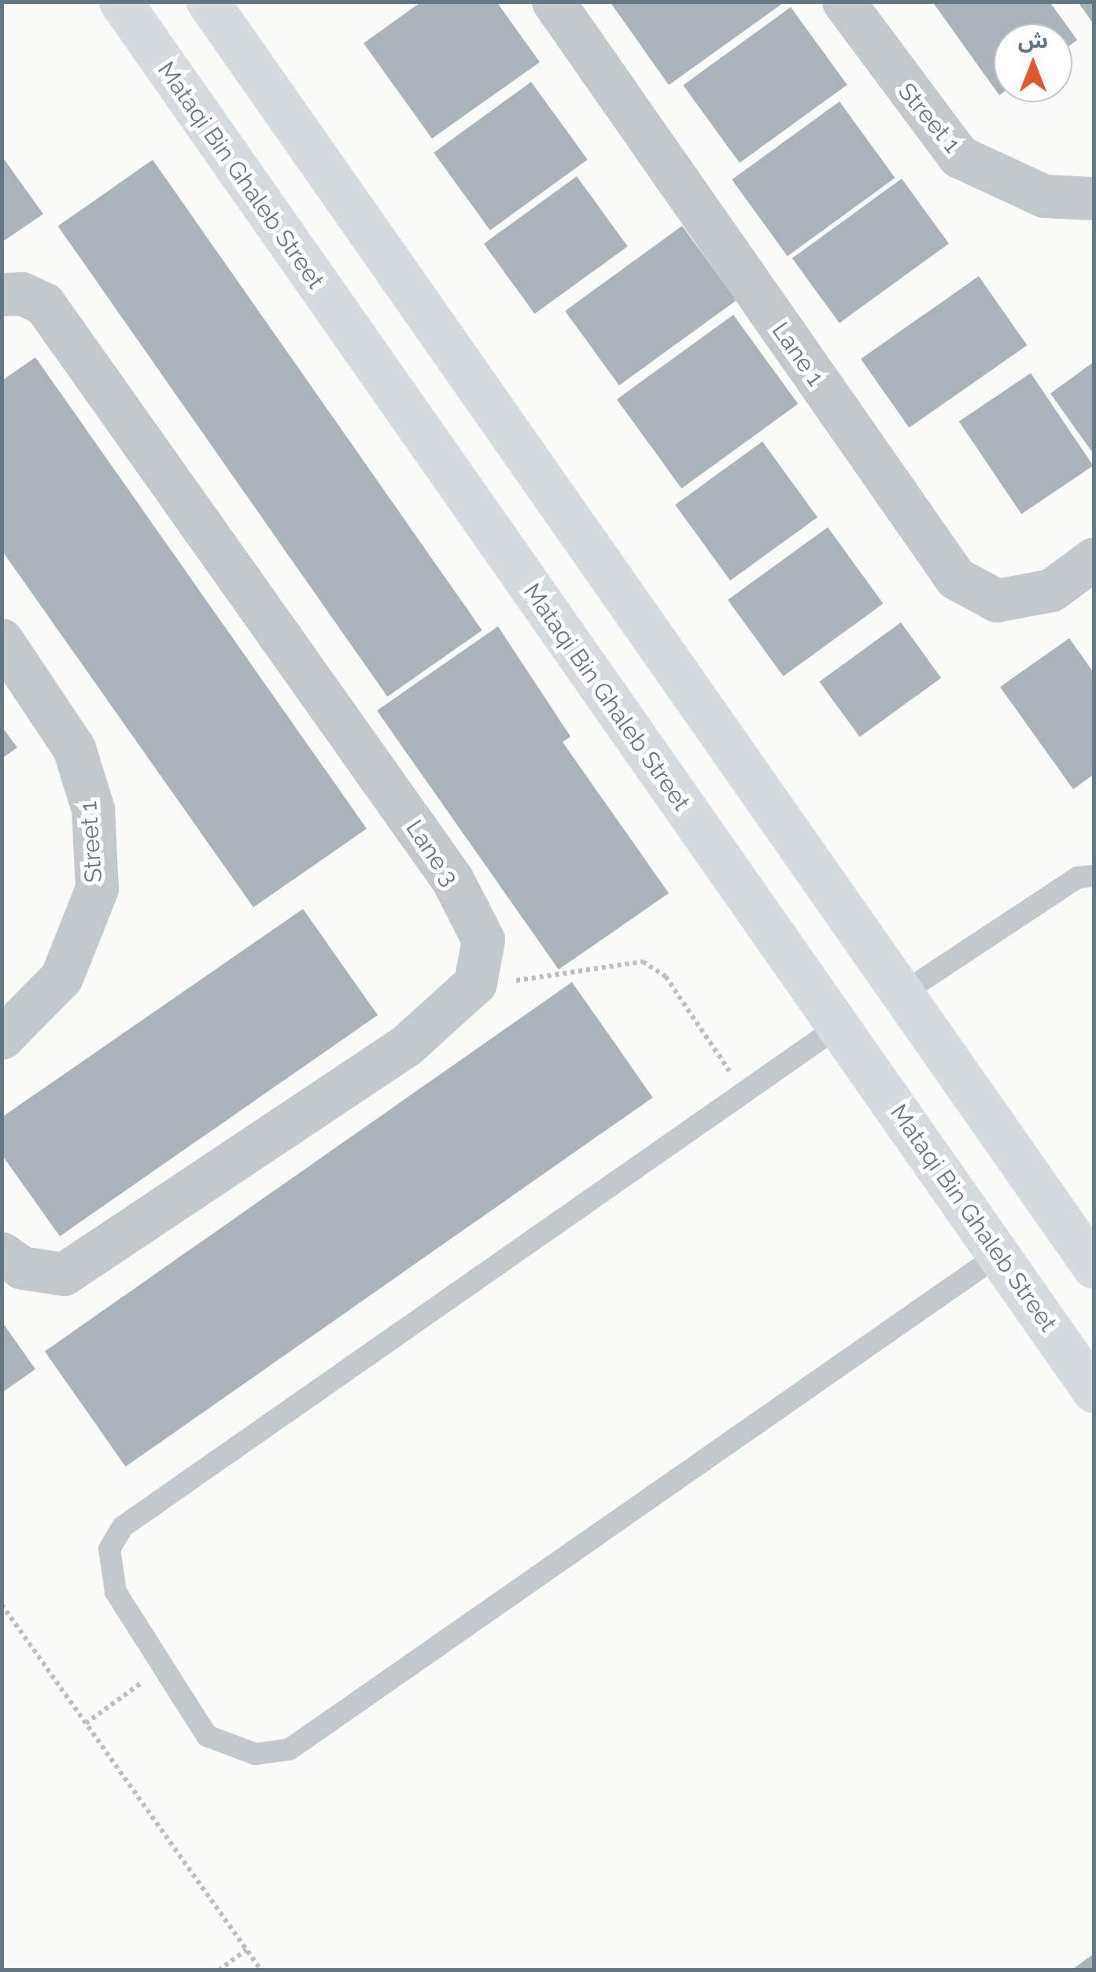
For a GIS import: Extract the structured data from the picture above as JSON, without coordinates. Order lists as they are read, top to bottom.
{
  "streets": {
    "street": [
      "Street 1",
      "Mataqi Bin Ghaleb Street",
      "Lane 1",
      "Lane 3"
    ]
  },
  "north": "top"
}
